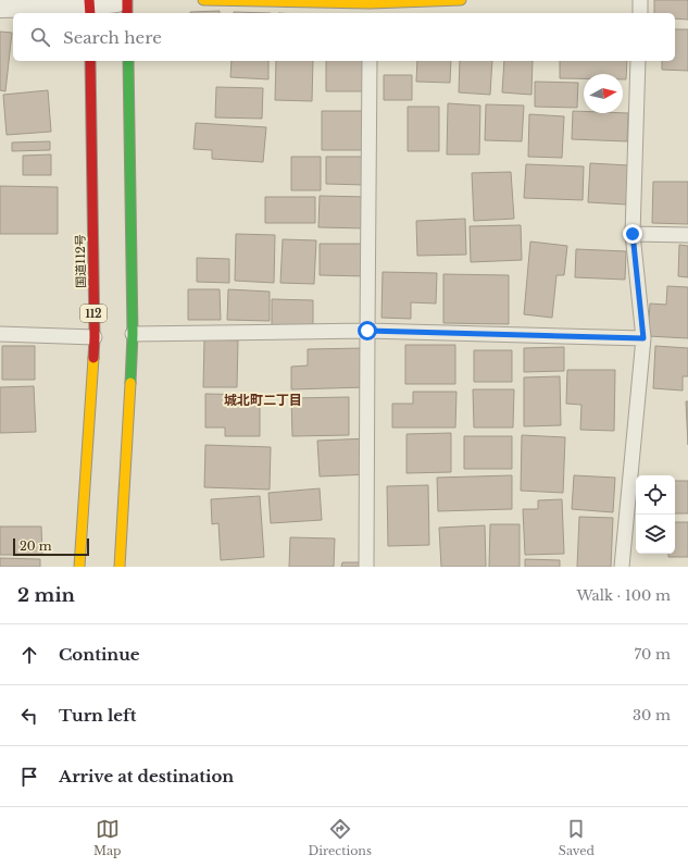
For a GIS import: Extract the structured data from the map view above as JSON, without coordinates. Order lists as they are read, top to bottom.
{
  "streets": {
    "main road": ["国道112号", "112"]
  },
  "districts": ["城北町二丁目"],
  "scale_bar": "20 m",
  "north": "right",
  "page": {
    "search": "Search here",
    "scale": "20 m",
    "heading": ["2 min", "Walk · 100 m"],
    "list": [
      ["Continue", "70 m"],
      ["Turn left", "30 m"],
      "Arrive at destination"
    ],
    "nav": ["Map", "Directions", "Saved"]
  }
}
